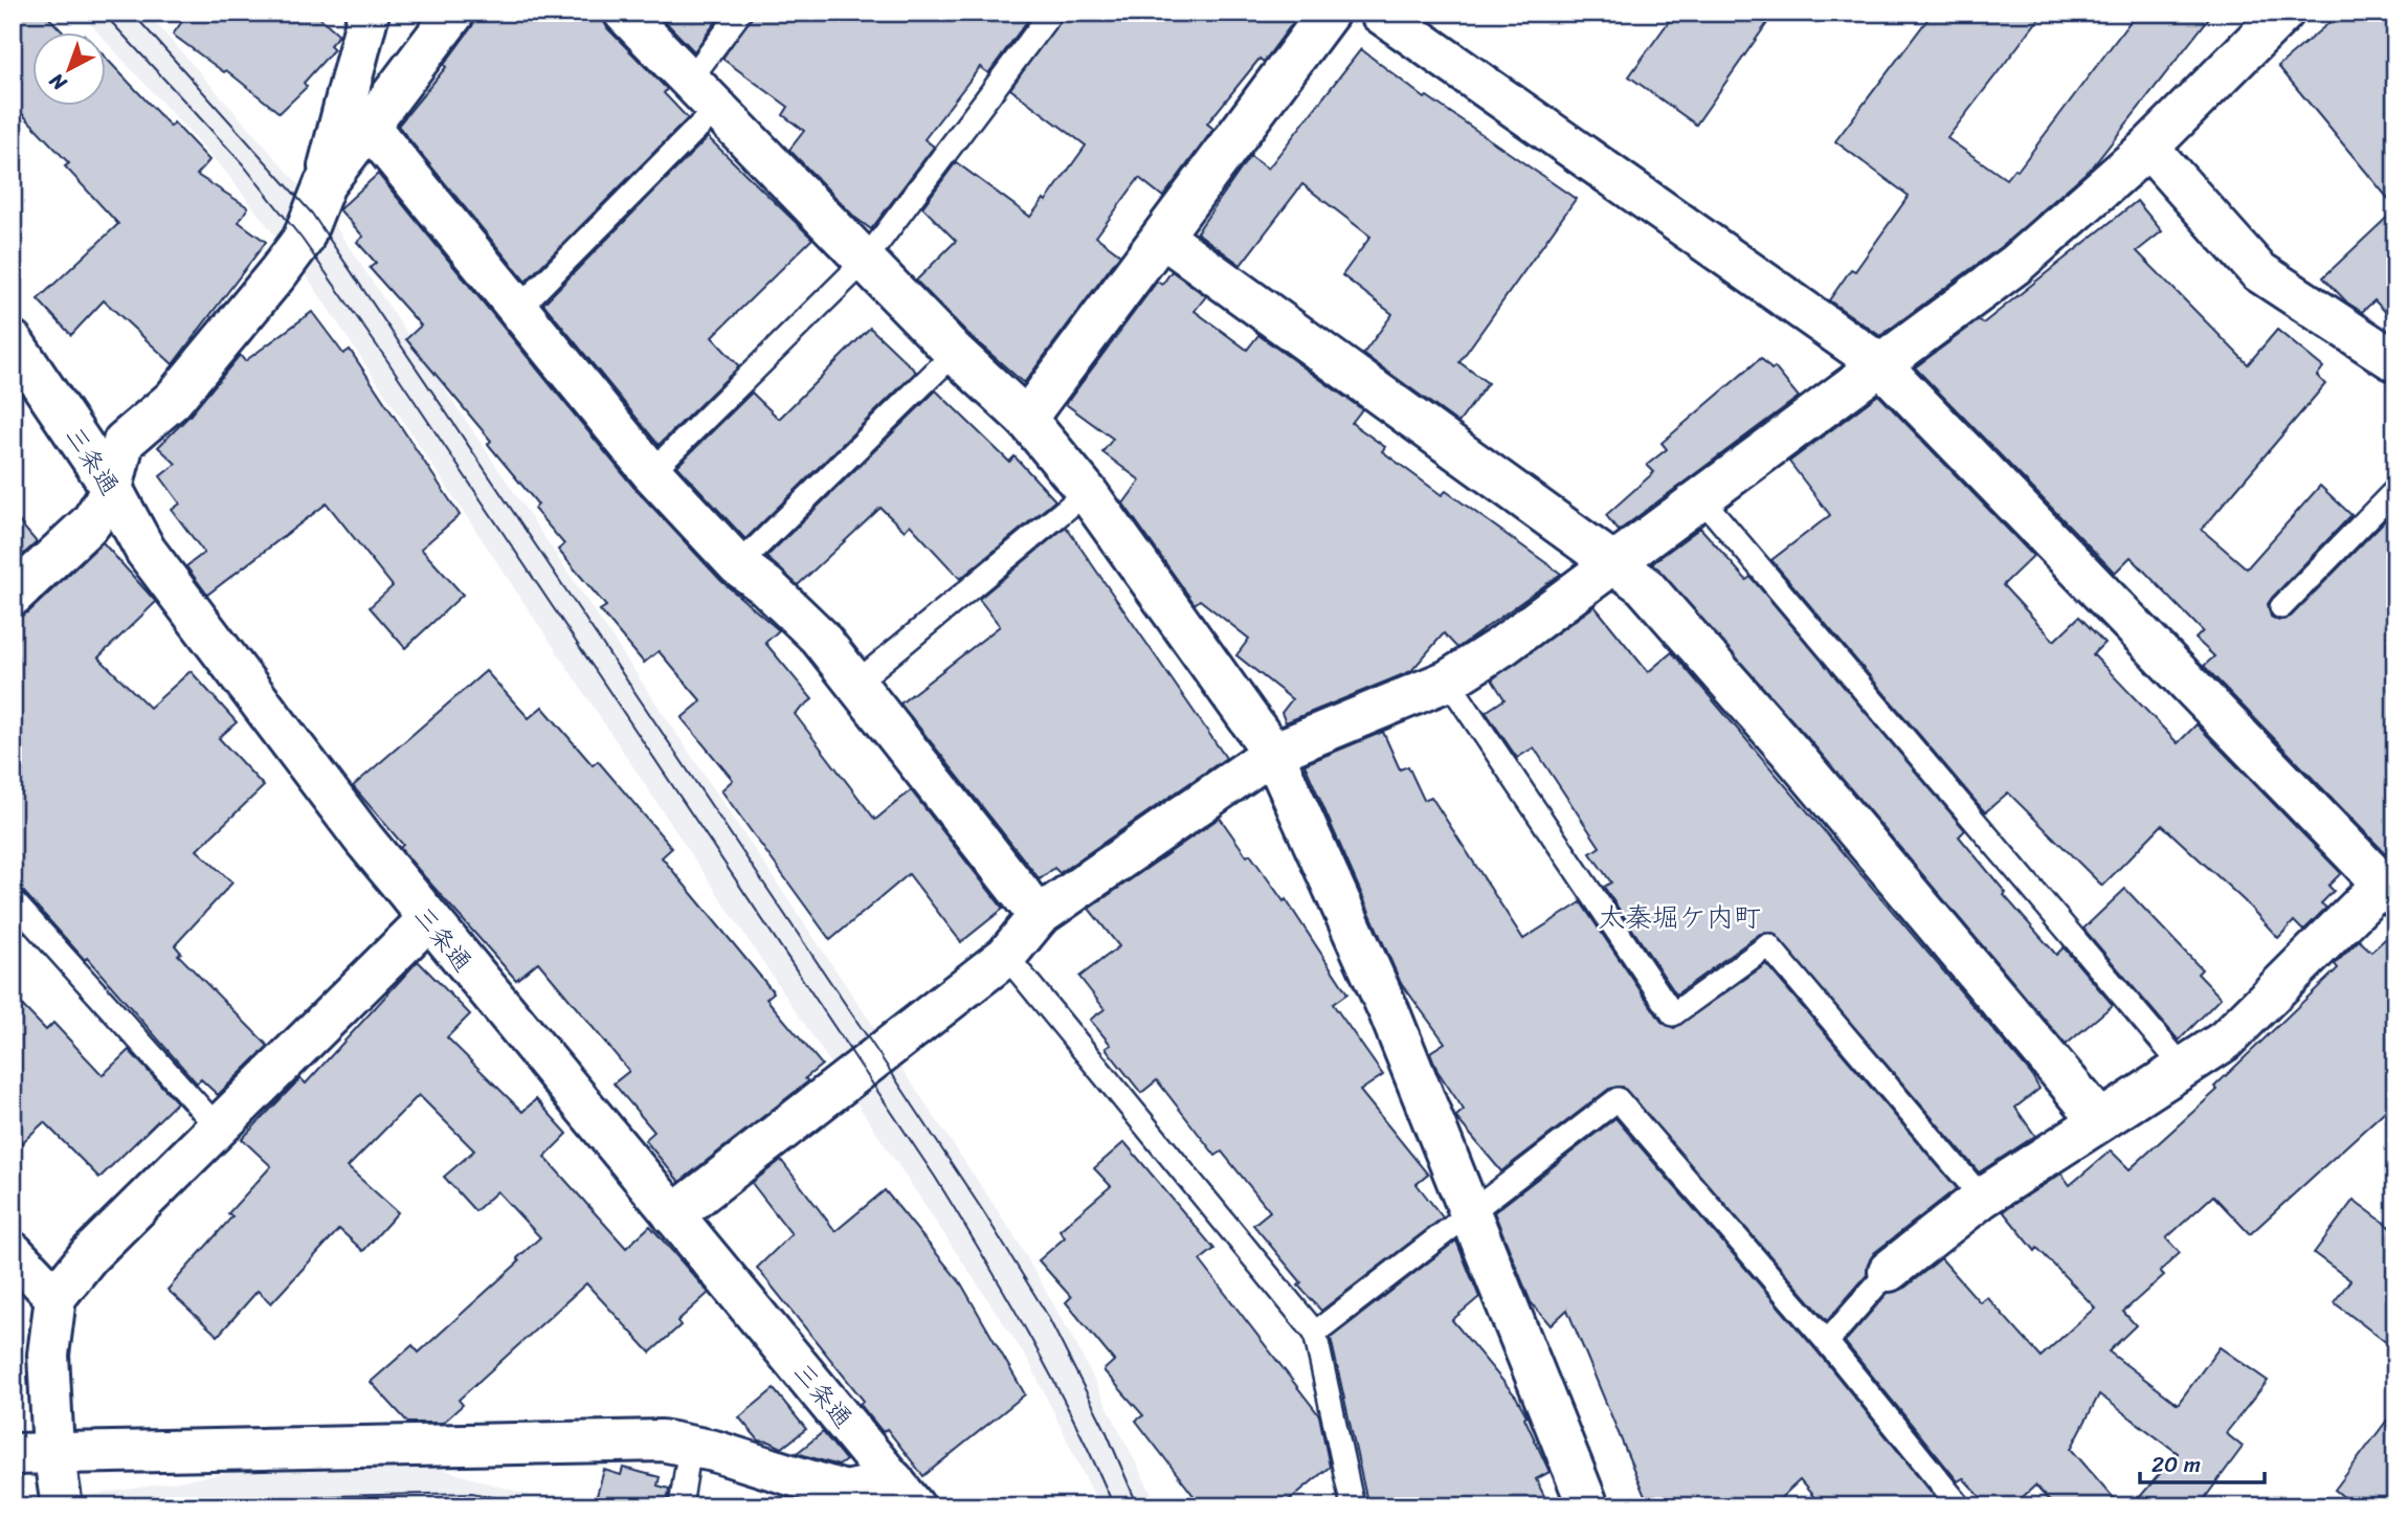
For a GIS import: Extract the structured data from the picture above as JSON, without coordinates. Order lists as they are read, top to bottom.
{
  "streets": {
    "street": ["三条通"]
  },
  "districts": ["太秦堀ケ内町"],
  "scale_bar": "20 m",
  "north": "bottom left"
}
